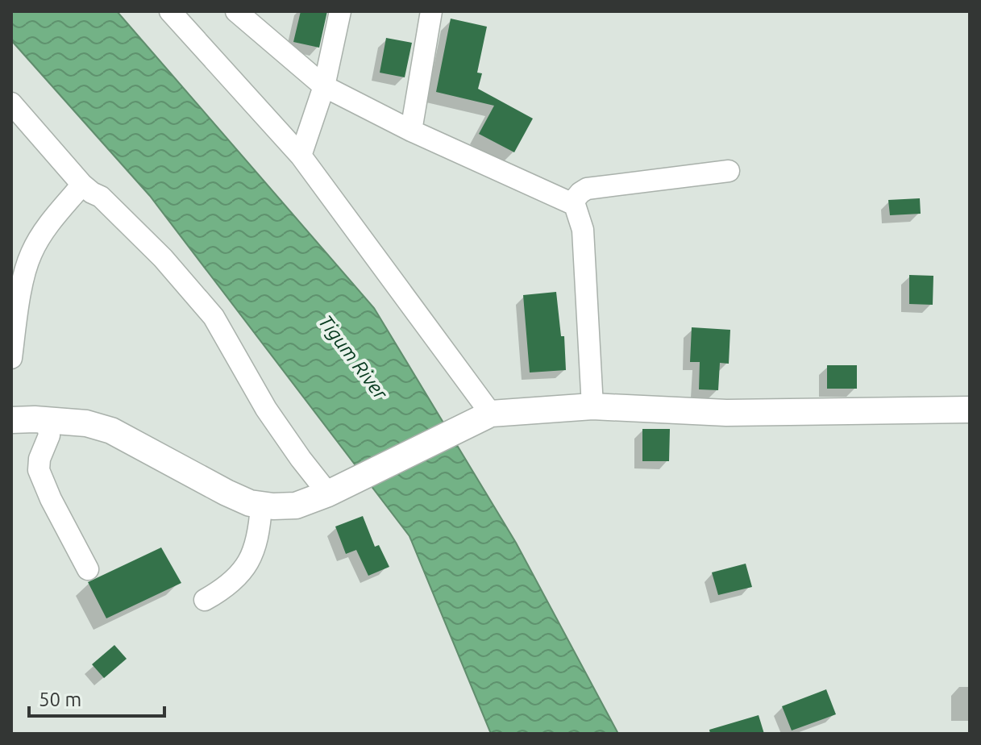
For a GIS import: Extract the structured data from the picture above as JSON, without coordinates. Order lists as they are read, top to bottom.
{
  "water": ["Tigum River"],
  "scale_bar": "50 m"
}
